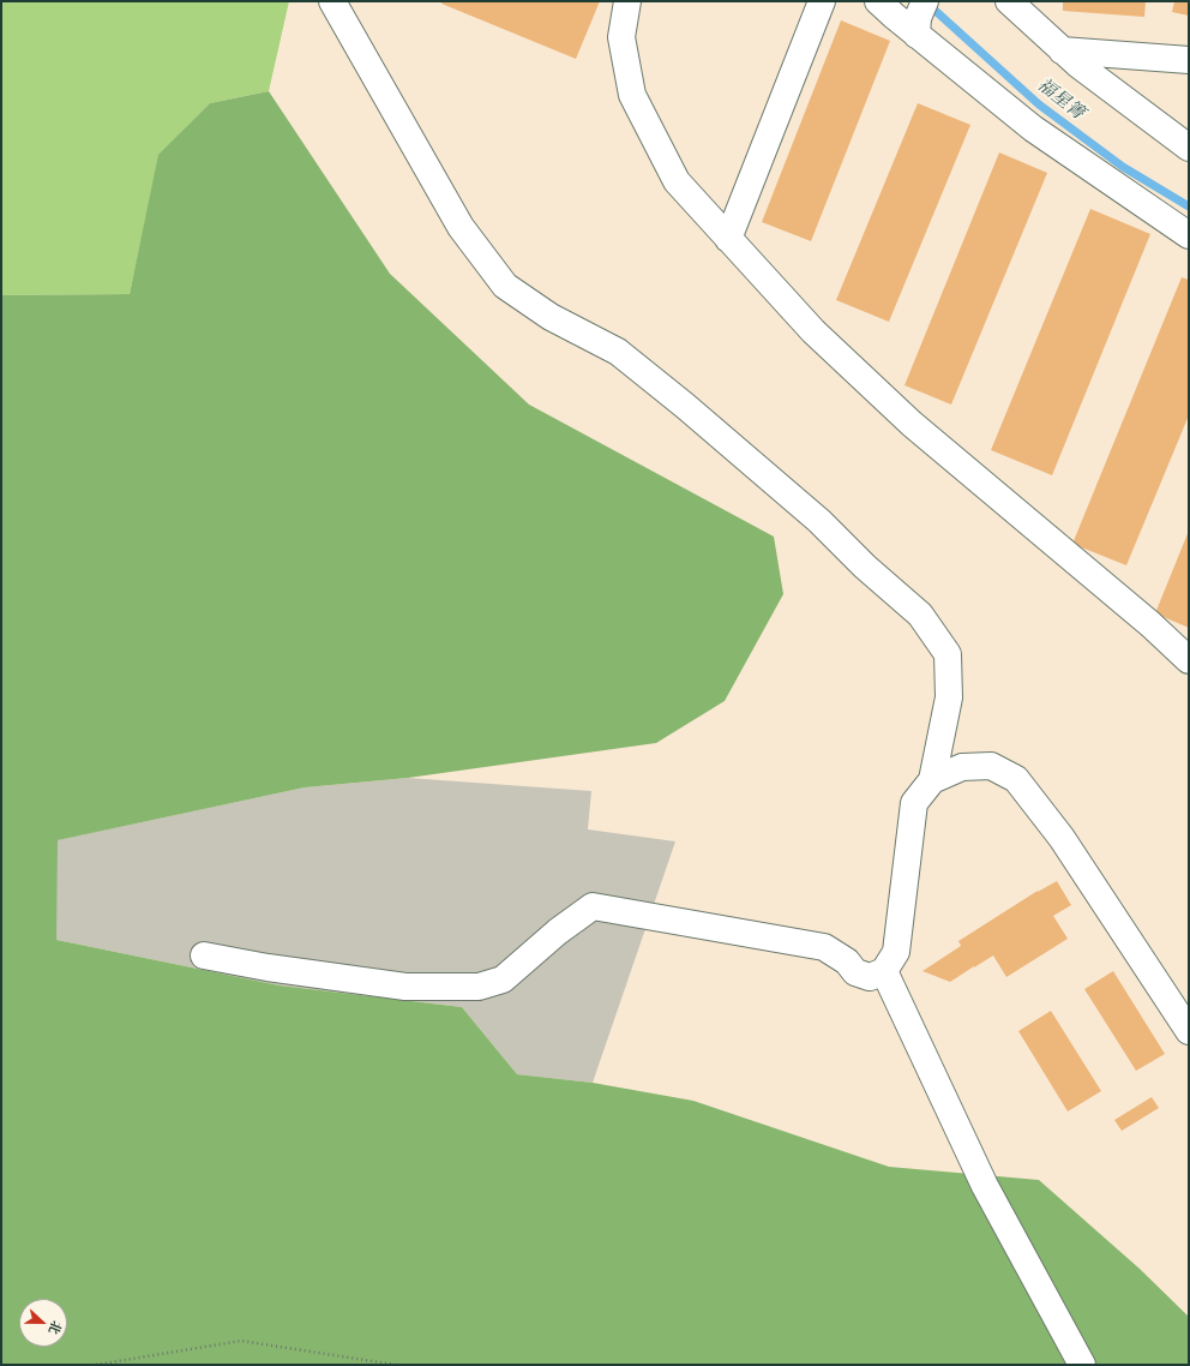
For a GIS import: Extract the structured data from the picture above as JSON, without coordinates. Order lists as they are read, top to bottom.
{
  "water": ["福星箐"],
  "north": "right"
}
